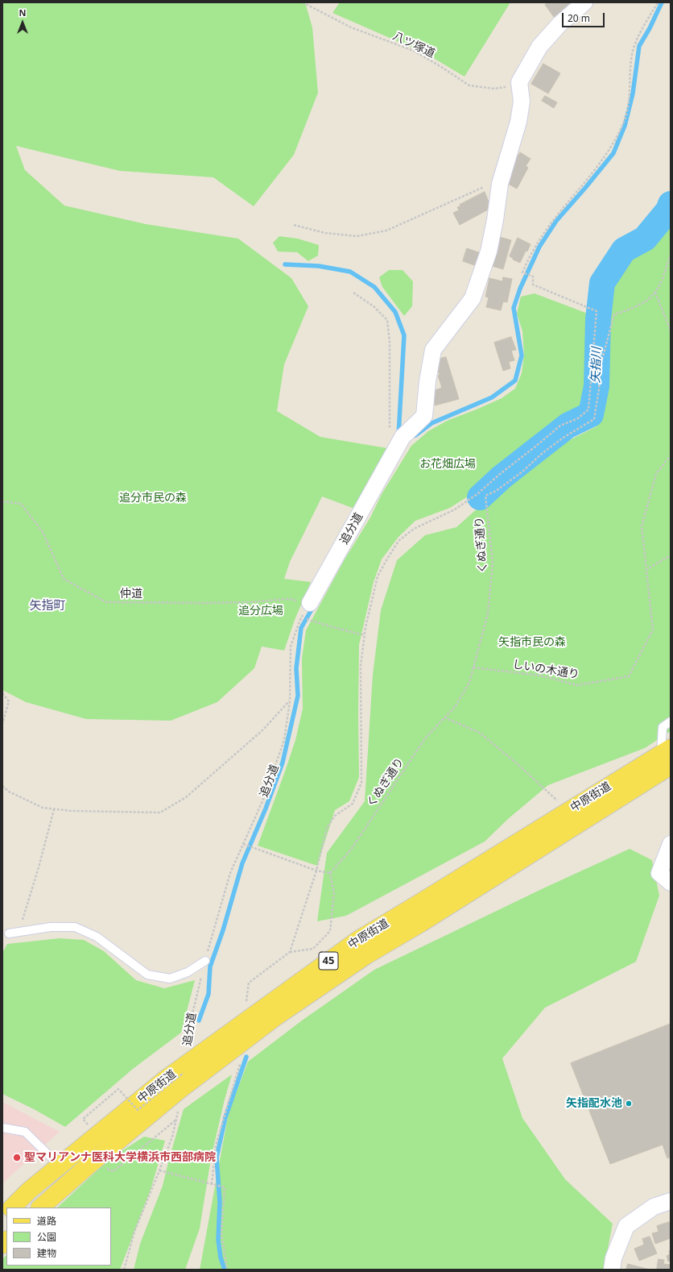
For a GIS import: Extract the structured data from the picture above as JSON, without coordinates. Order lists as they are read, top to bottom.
{
  "streets": {
    "main road": ["中原街道", "45"],
    "street": ["追分道"],
    "path": [
      "八ツ塚道",
      "くぬぎ通り",
      "仲道",
      "しいの木通り"
    ]
  },
  "crossings": [
    ["追分道", "仲道"],
    ["くぬぎ通り", "しいの木通り"]
  ],
  "districts": ["矢指町"],
  "water": ["矢指川"],
  "parks": [
    "お花畑広場",
    "追分市民の森",
    "追分広場",
    "矢指市民の森"
  ],
  "places": ["矢指配水池", "聖マリアンナ医科大学横浜市西部病院"],
  "legend": ["道路", "公園", "建物"],
  "scale_bar": "20 m",
  "north": "top"
}
